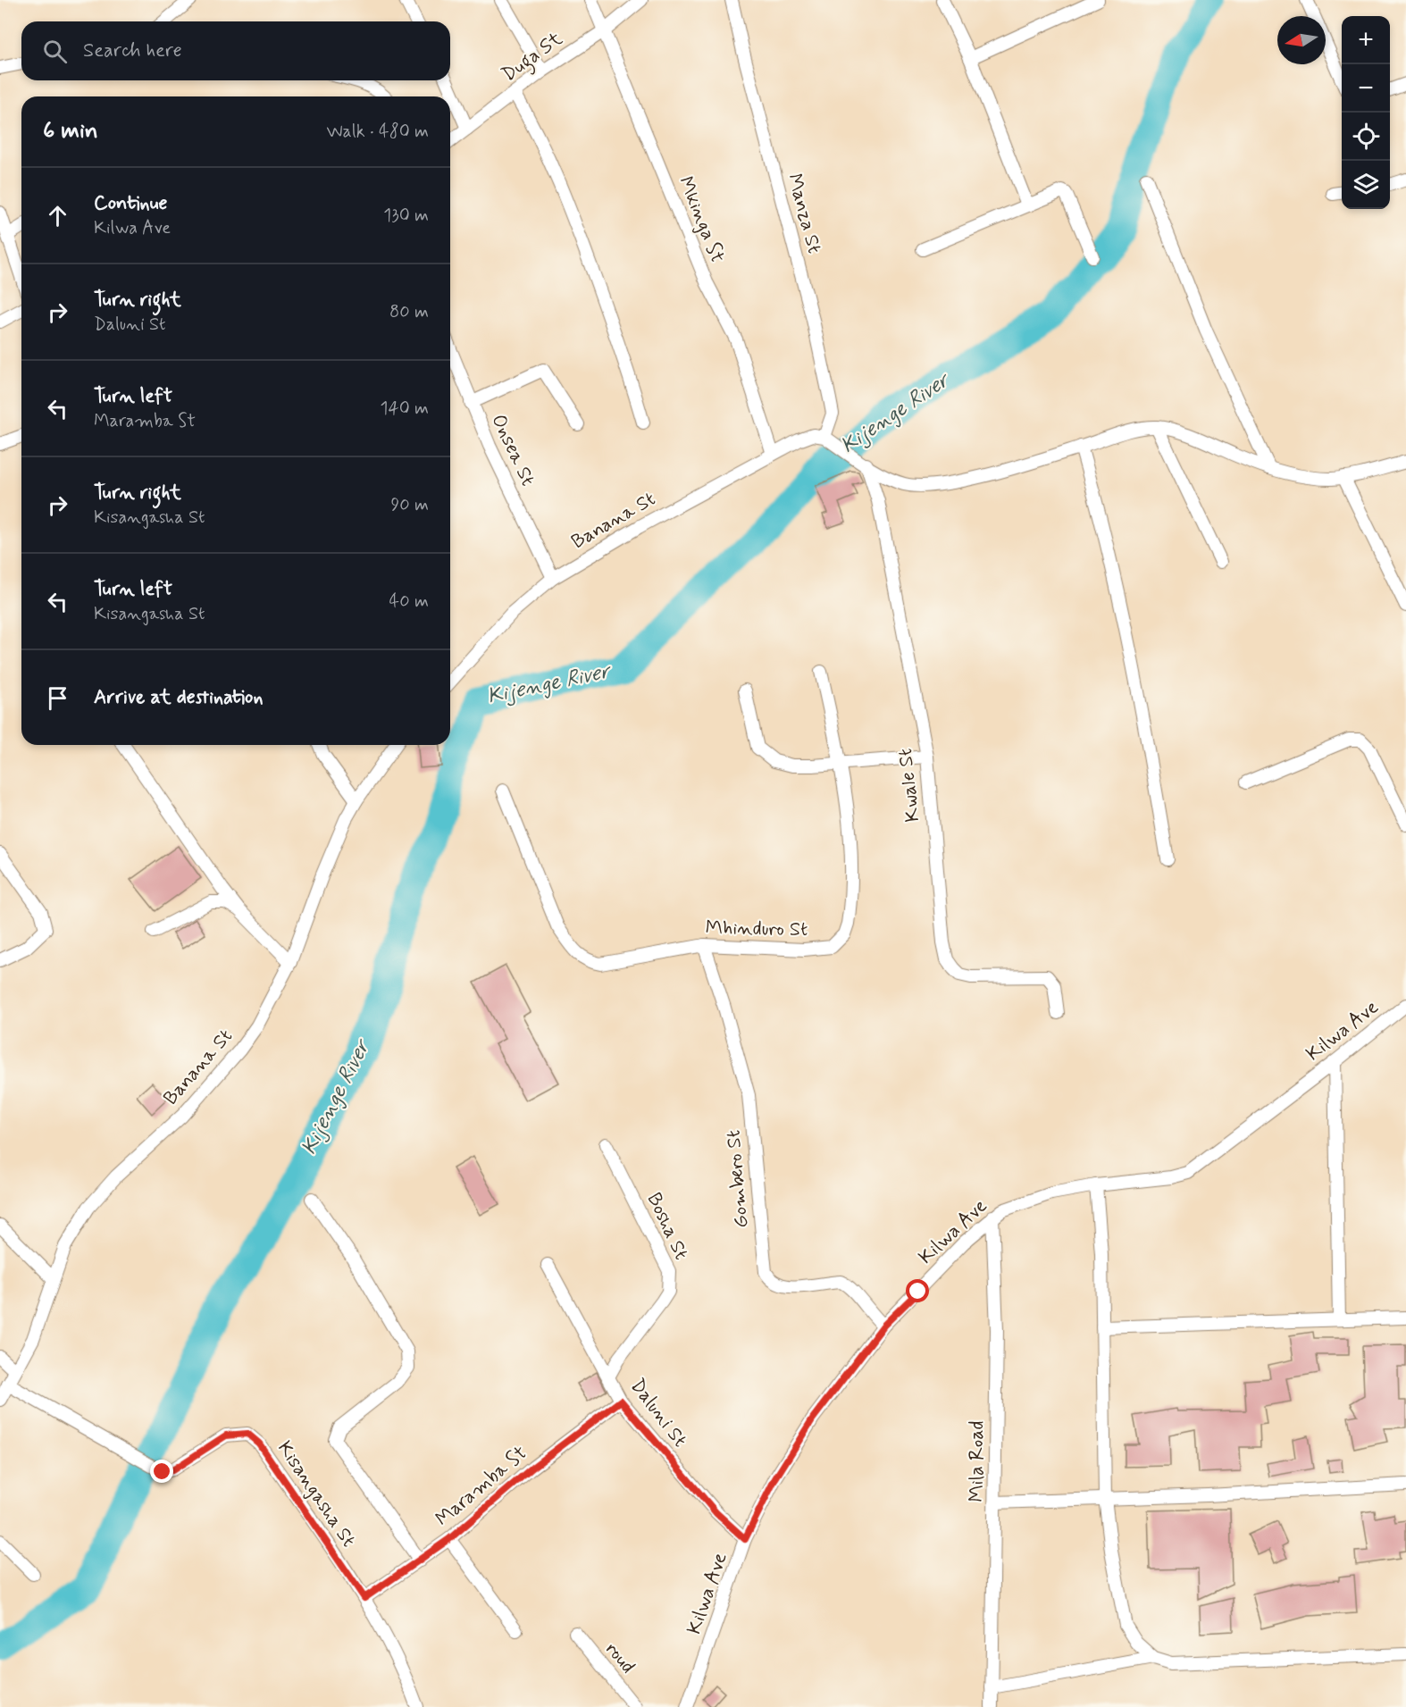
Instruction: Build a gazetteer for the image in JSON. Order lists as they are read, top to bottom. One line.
{"streets":{"street":["Duga St","Manza St","Mkinga St","Onsea St","Banana St","Kwale St","Mhinduro St","Kilwa Ave","Gombero St","Bosha St","Daluni St","Mila Road","Maramba St","Kisangasha St","roud"]},"crossings":[["Duga St","Mkinga St"],["Manza St","Banana St"],["Mkinga St","Banana St"],["Onsea St","Banana St"],["Banana St","Kisangasha St"],["Mhinduro St","Gombero St"],["Kilwa Ave","Gombero St"],["Kilwa Ave","Daluni St"],["Kilwa Ave","Mila Road"],["Bosha St","Daluni St"],["Daluni St","Maramba St"],["Maramba St","Kisangasha St"]],"water":["Kijenge River"],"north":"left","page":{"map_buttons":["+","−"],"search":"Search here","heading":["6 min","Walk · 480 m"],"list":[["Continue","Kilwa Ave","130 m"],["Turn right","Daluni St","80 m"],["Turn left","Maramba St","140 m"],["Turn right","Kisangasha St","90 m"],["Turn left","Kisangasha St","40 m"],"Arrive at destination"]}}
